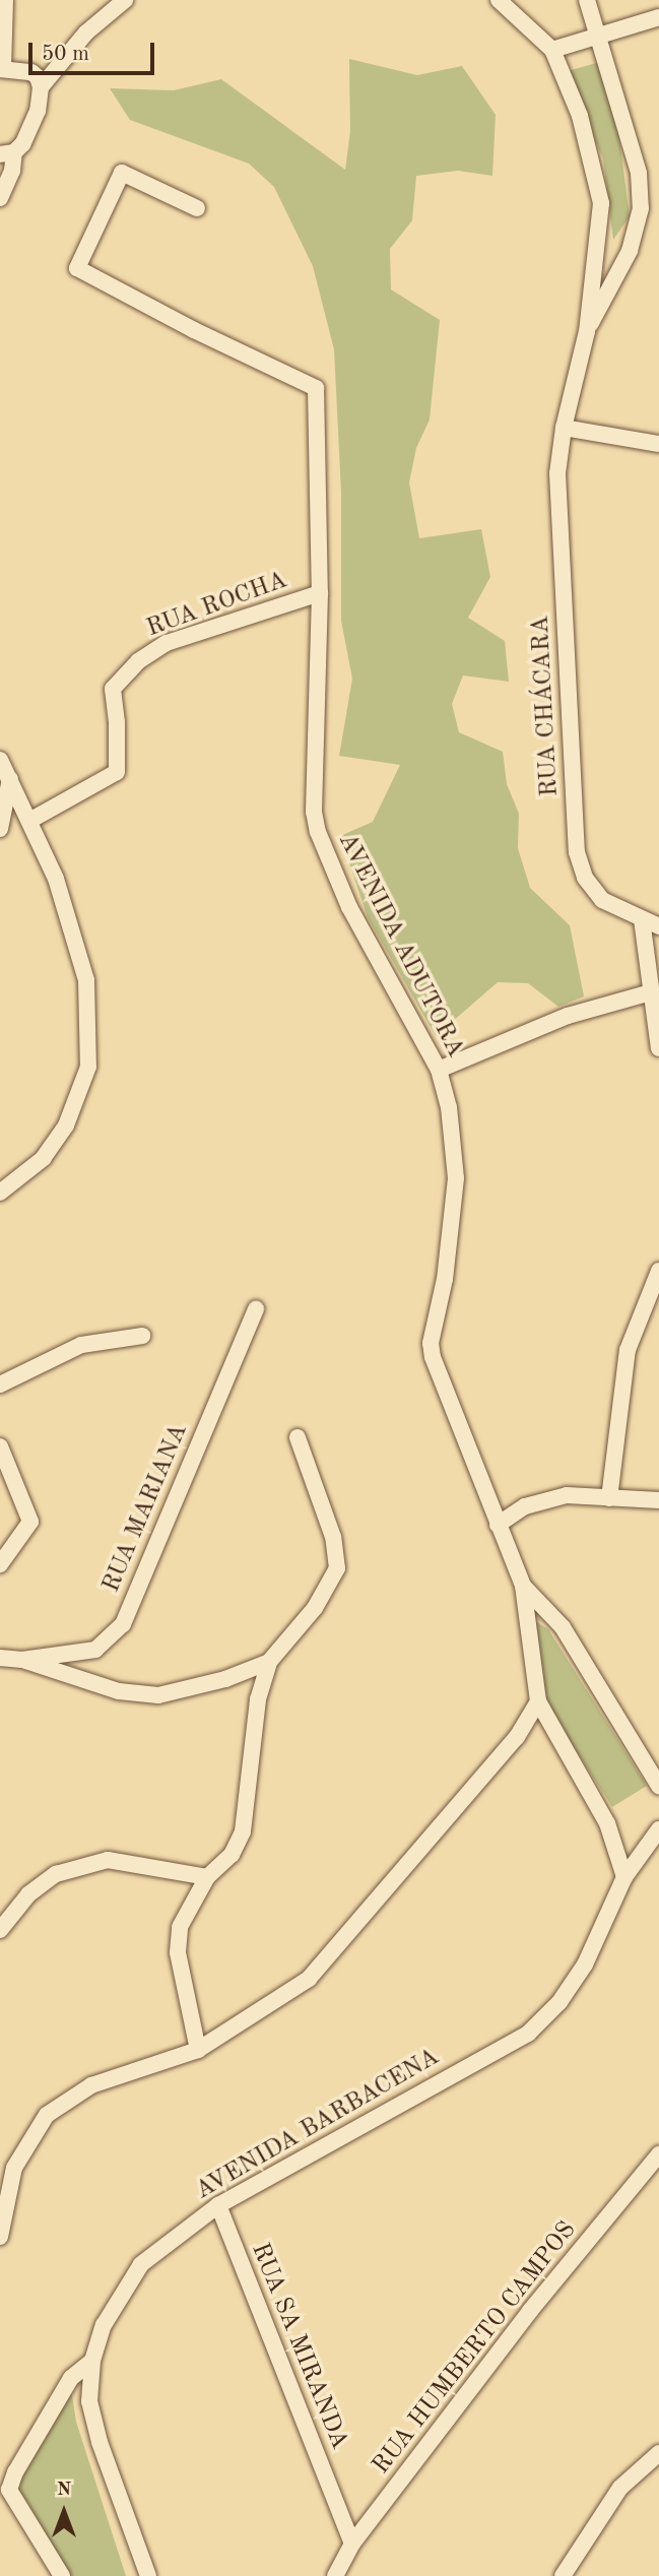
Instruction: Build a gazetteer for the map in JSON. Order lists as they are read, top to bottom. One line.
{"streets":{"street":["RUA ROCHA","RUA CHÁCARA","AVENIDA ADUTORA","RUA MARIANA","AVENIDA BARBACENA","RUA SA MIRANDA","RUA HUMBERTO CAMPOS"]},"crossings":[["RUA ROCHA","AVENIDA ADUTORA"],["AVENIDA BARBACENA","RUA SA MIRANDA"],["RUA SA MIRANDA","RUA HUMBERTO CAMPOS"]],"scale_bar":"50 m","north":"top"}
